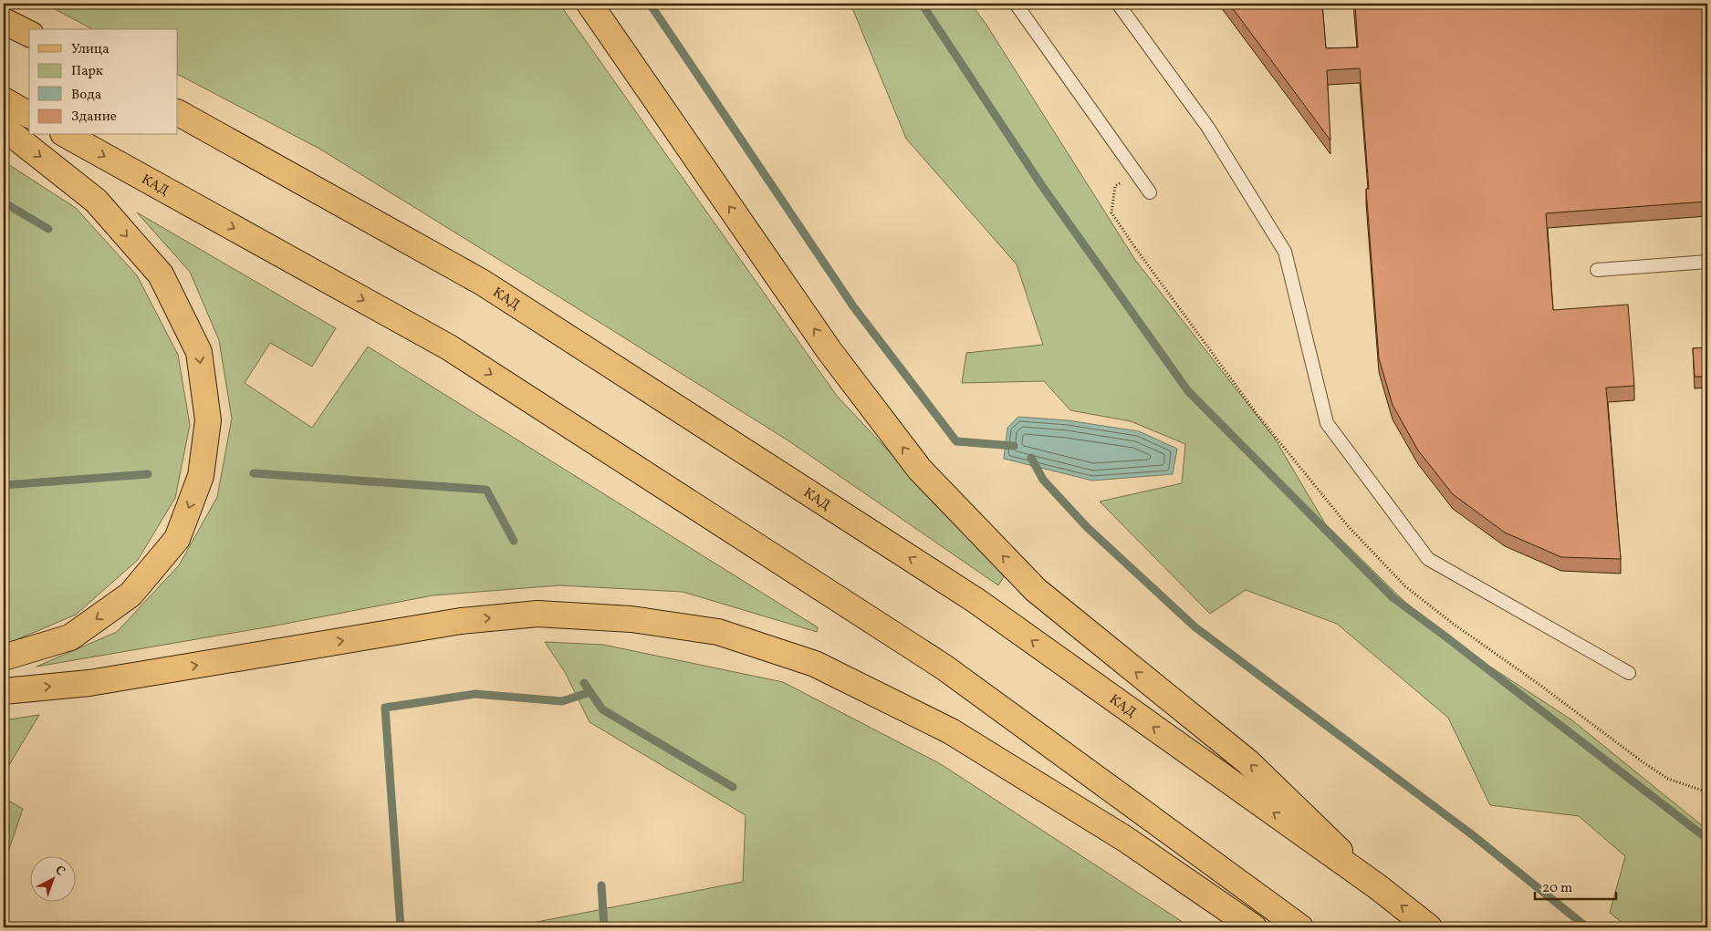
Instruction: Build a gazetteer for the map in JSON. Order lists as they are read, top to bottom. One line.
{"streets":{"main road":["КАД"]},"legend":["Улица","Парк","Вода","Здание"],"scale_bar":"20 m","north":"top right"}
